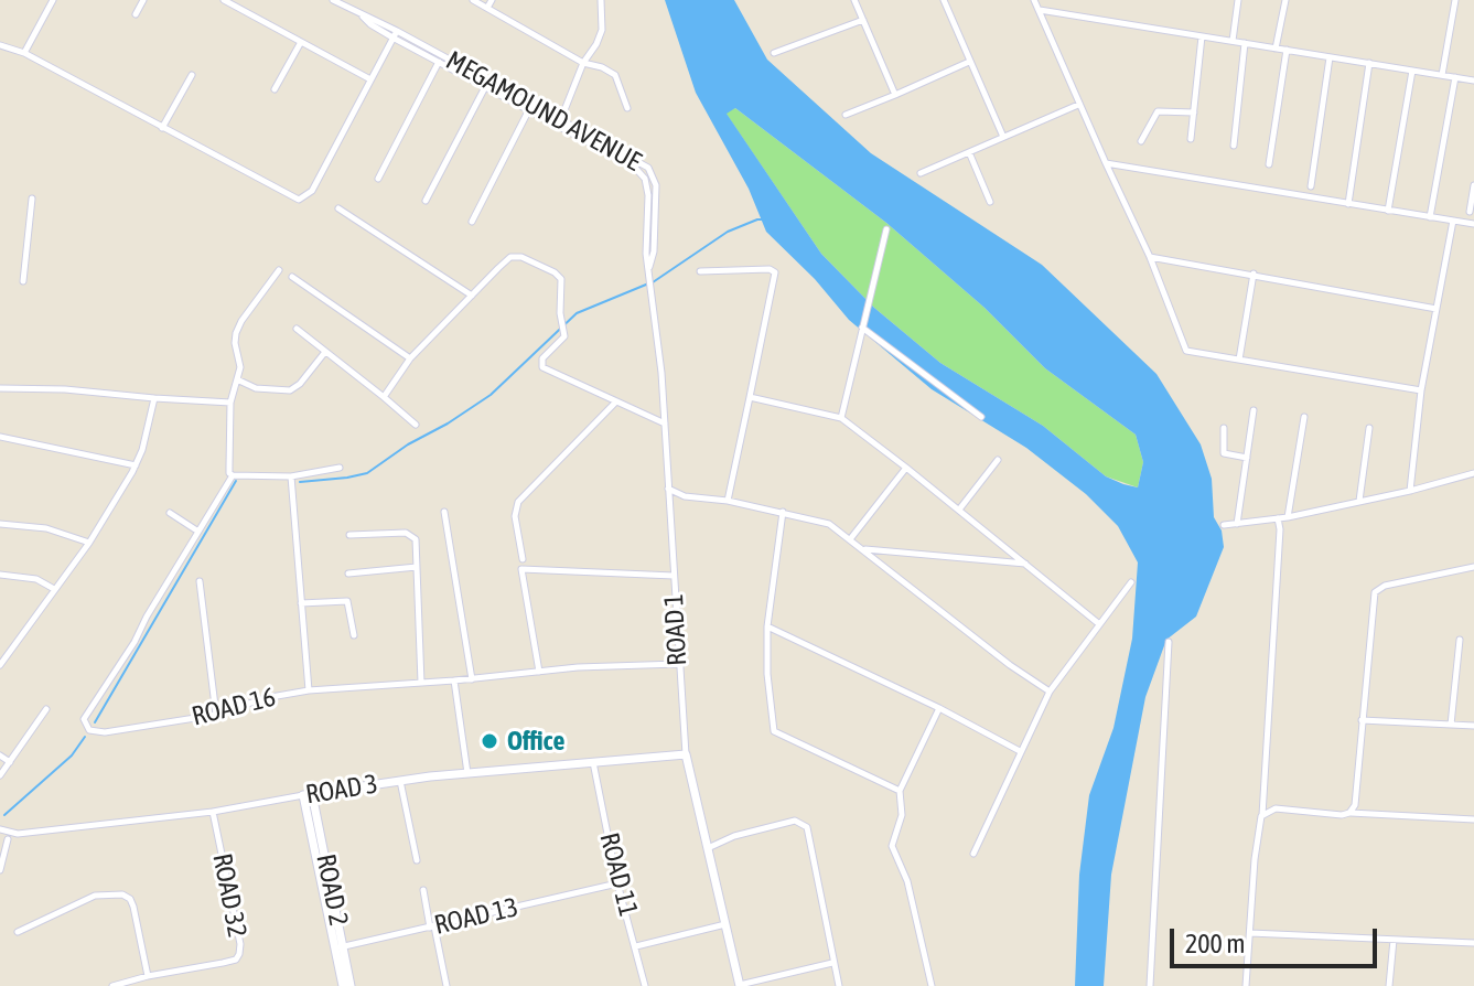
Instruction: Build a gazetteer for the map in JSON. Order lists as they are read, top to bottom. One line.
{"streets":{"street":["MEGAMOUND AVENUE","ROAD 1","ROAD 16","ROAD 3","ROAD 11","ROAD 2","ROAD 32","ROAD 13"]},"crossings":[["MEGAMOUND AVENUE","ROAD 1"],["ROAD 1","ROAD 16"],["ROAD 1","ROAD 3"],["ROAD 3","ROAD 11"],["ROAD 3","ROAD 2"],["ROAD 3","ROAD 32"],["ROAD 11","ROAD 13"],["ROAD 2","ROAD 13"]],"places":["Office"],"scale_bar":"200 m"}
